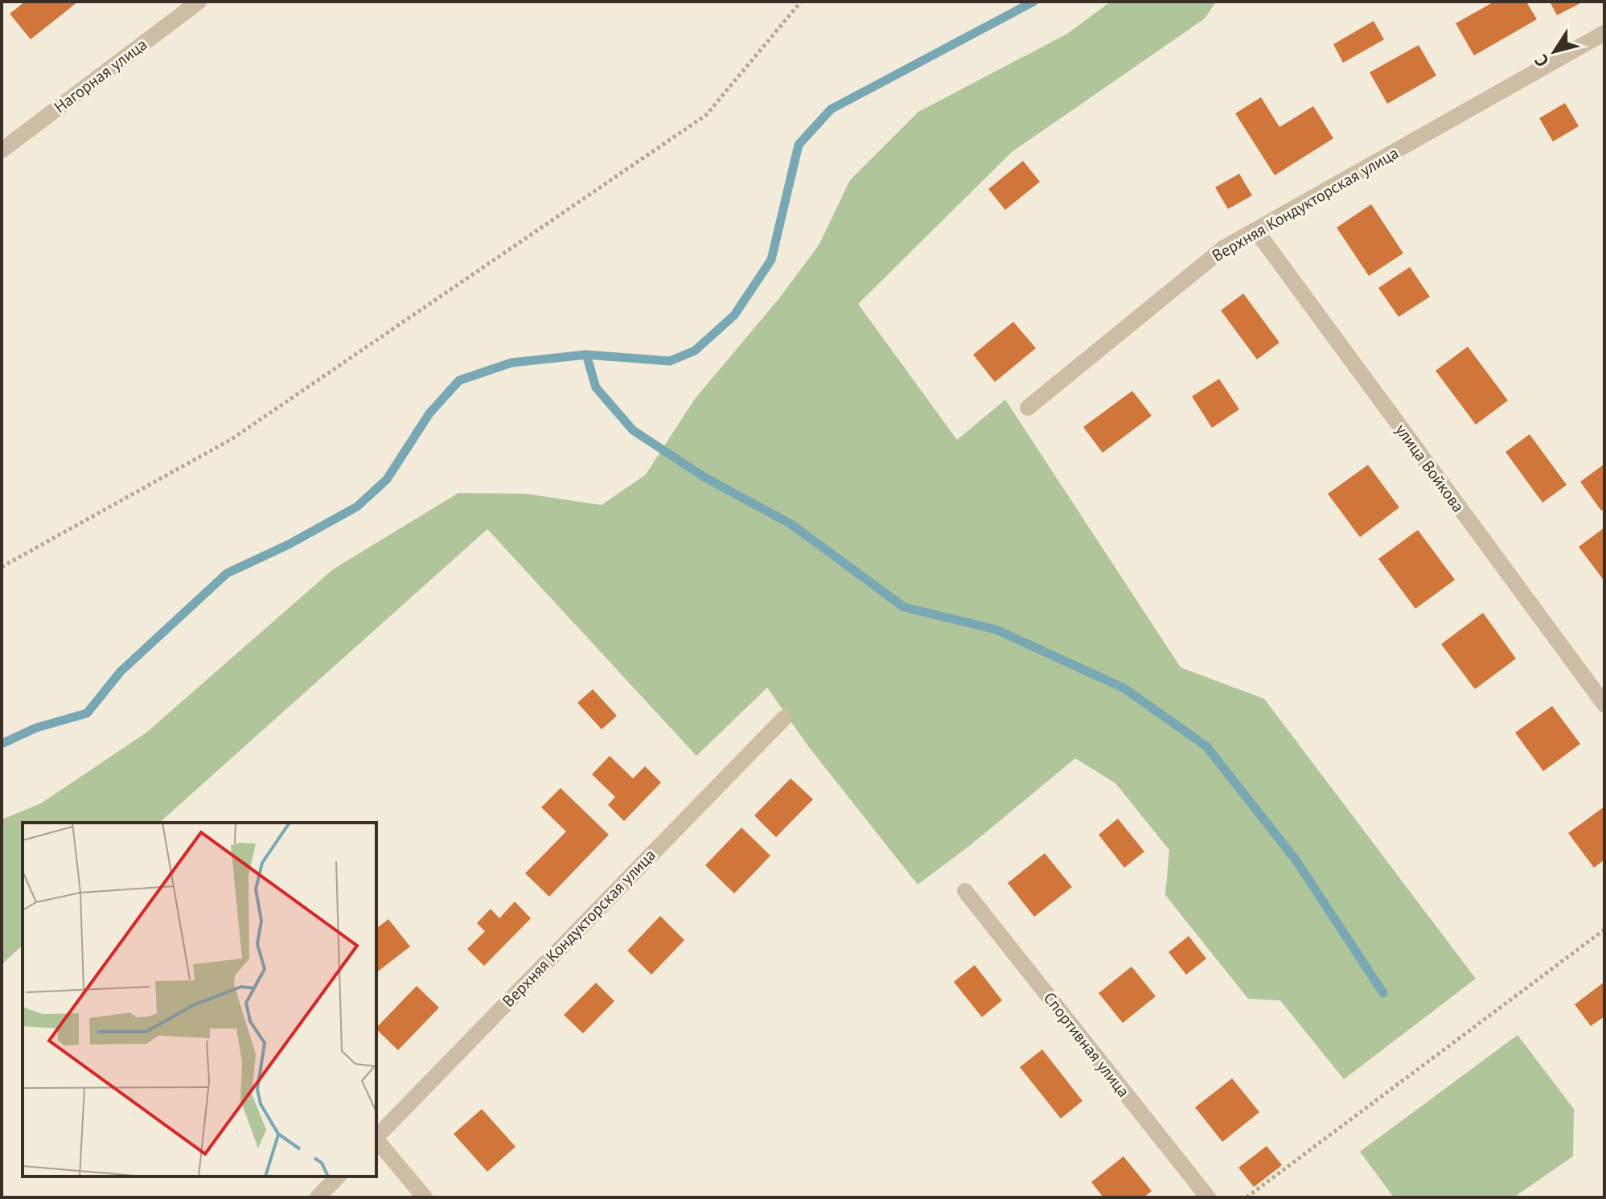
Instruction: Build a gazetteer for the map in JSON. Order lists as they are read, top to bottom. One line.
{"streets":{"street":["Нагорная улица","Верхняя Кондукторская улица","улица Войкова","Спортивная улица"]},"crossings":[["Верхняя Кондукторская улица","улица Войкова"]],"north":"bottom left"}
